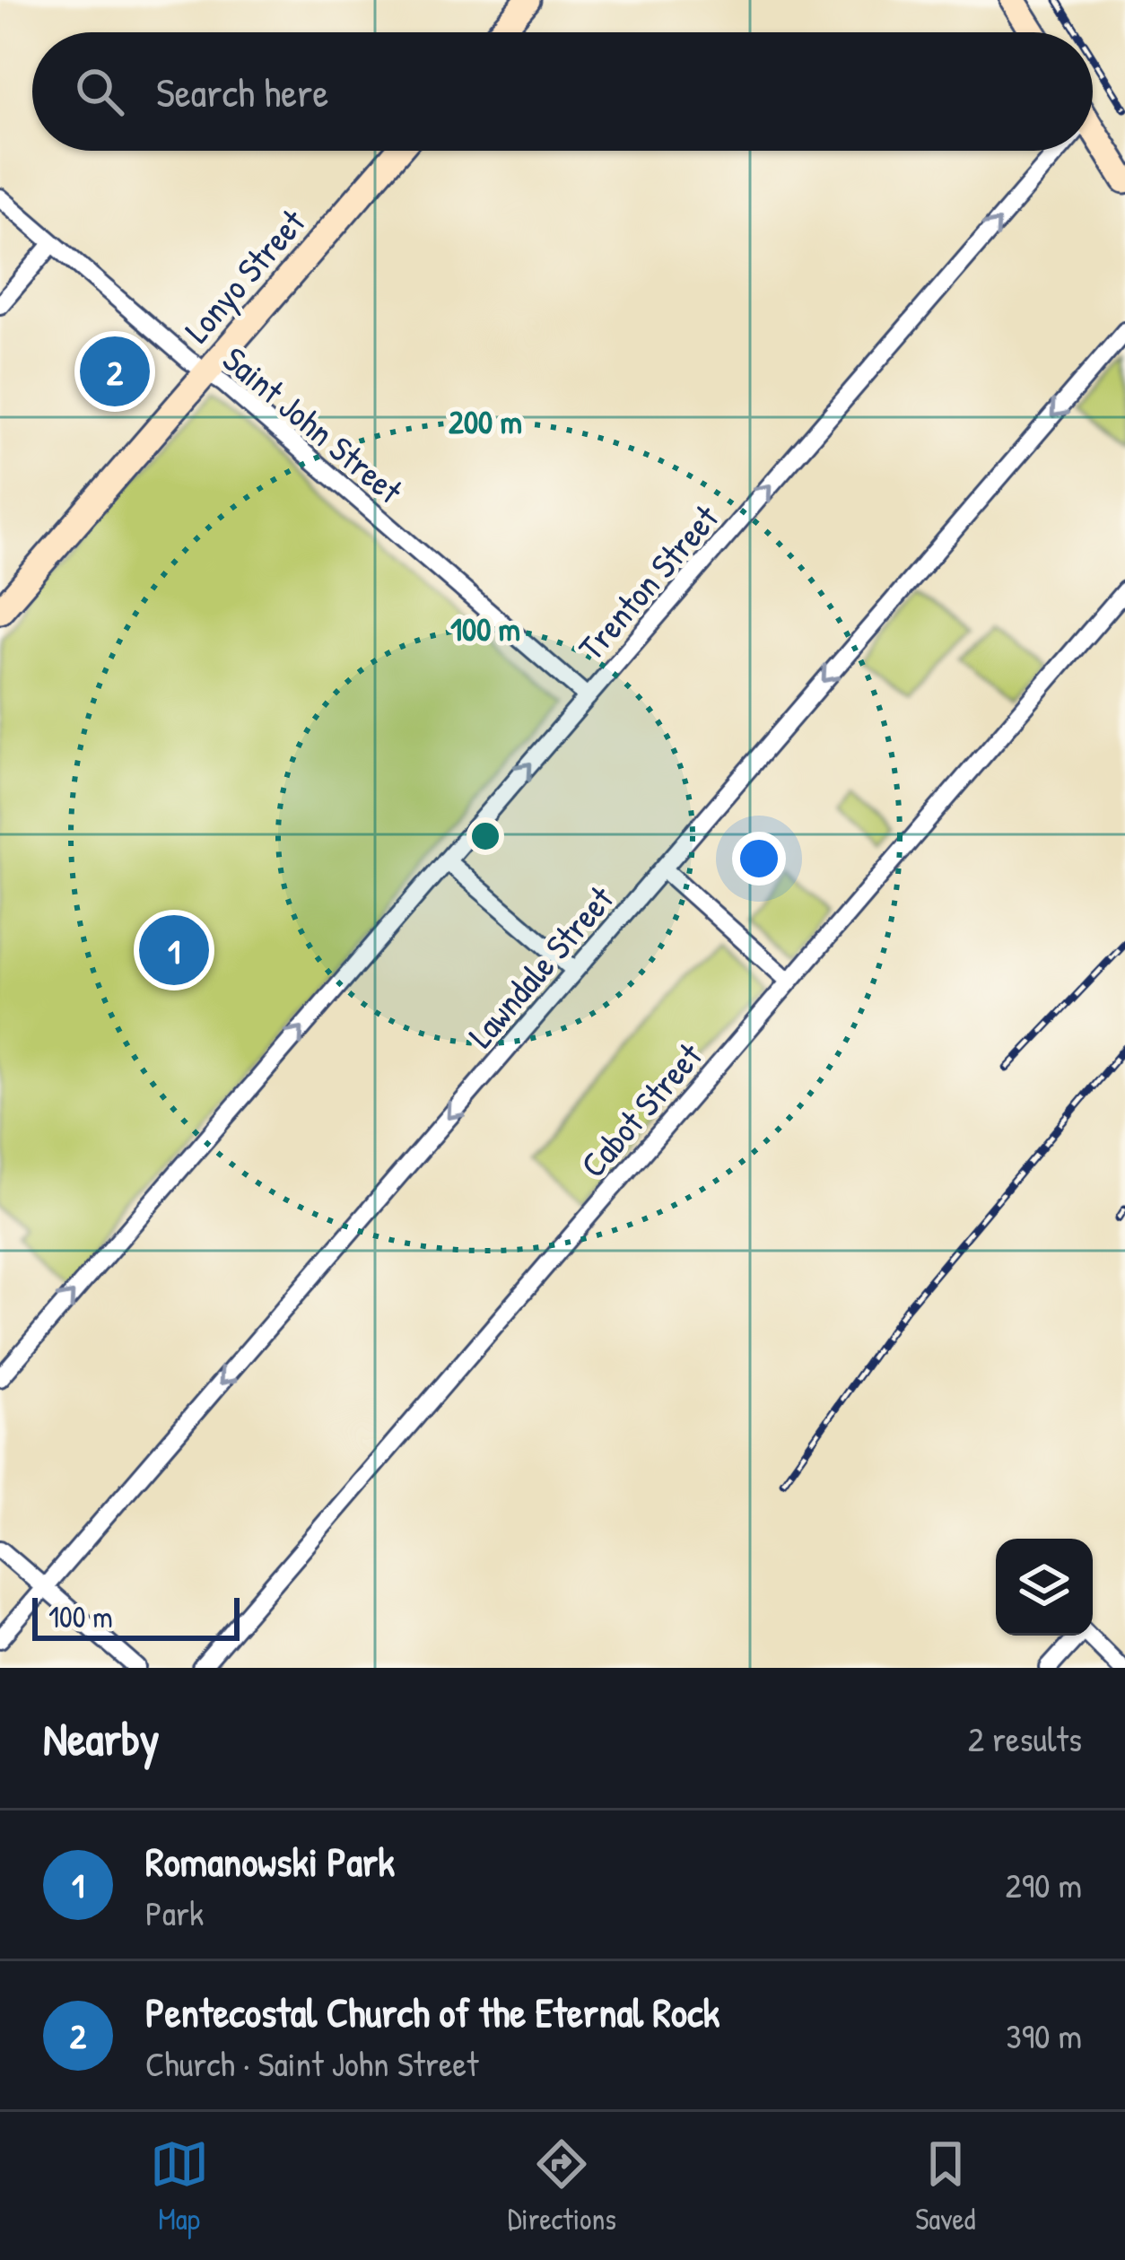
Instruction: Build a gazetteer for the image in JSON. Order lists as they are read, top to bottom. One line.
{"streets":{"street":["Lonyo Street","Saint John Street","Trenton Street","Lawndale Street","Cabot Street"]},"crossings":[["Lonyo Street","Saint John Street"],["Saint John Street","Trenton Street"]],"one_way":["Trenton Street","Lawndale Street"],"scale_bar":"100 m","page":{"search":"Search here","pins":["2","1"],"scale":"100 m","heading":["Nearby","2 results"],"list":[{"mark":"1","name":"Romanowski Park","note":"Park","value":"290 m"},{"mark":"2","name":"Pentecostal Church of the Eternal Rock","note":"Church · Saint John Street","value":"390 m"}],"nav":["Map","Directions","Saved"]},"rings":["200 m","100 m"]}
